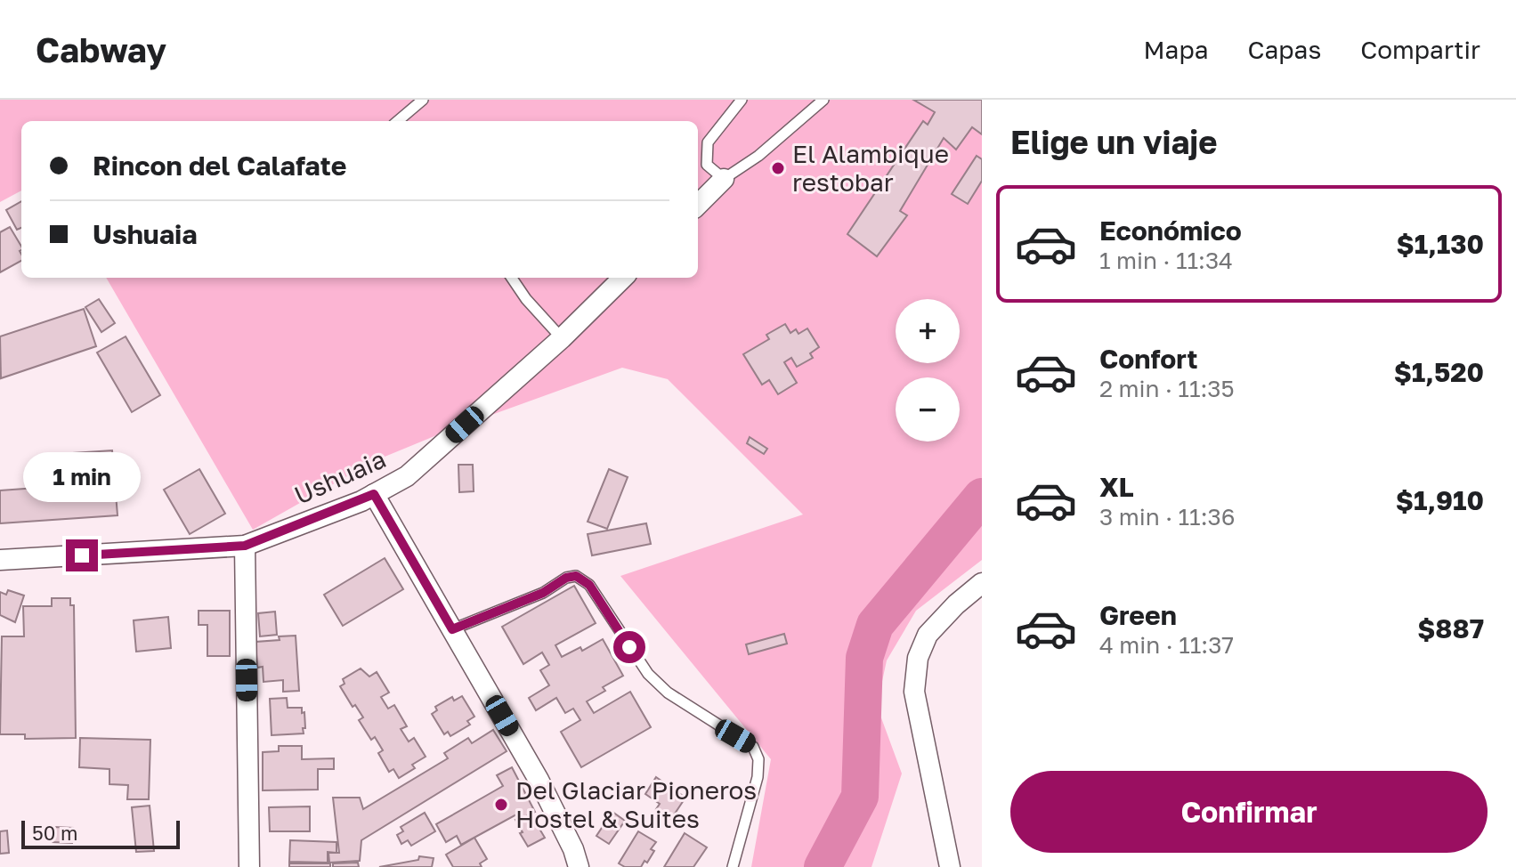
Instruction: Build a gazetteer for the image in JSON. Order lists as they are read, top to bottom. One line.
{"streets":{"street":["Ushuaia"]},"places":["El Alambique restobar","Del Glaciar Pioneros Hostel & Suites"],"scale_bar":"50 m","page":{"header":"Cabway","nav":["Mapa","Capas","Compartir"],"heading":"Elige un viaje","banner":["Rincon del Calafate","Ushuaia"],"list":[{"name":"Económico","note":"1 min · 11:34","value":"$1,130"},{"name":"Confort","note":"2 min · 11:35","value":"$1,520"},{"name":"XL","note":"3 min · 11:36","value":"$1,910"},{"name":"Green","note":"4 min · 11:37","value":"$887"}],"map_buttons":["+","−"],"bubble":"1 min","buttons":"Confirmar","scale":"50 m"}}
